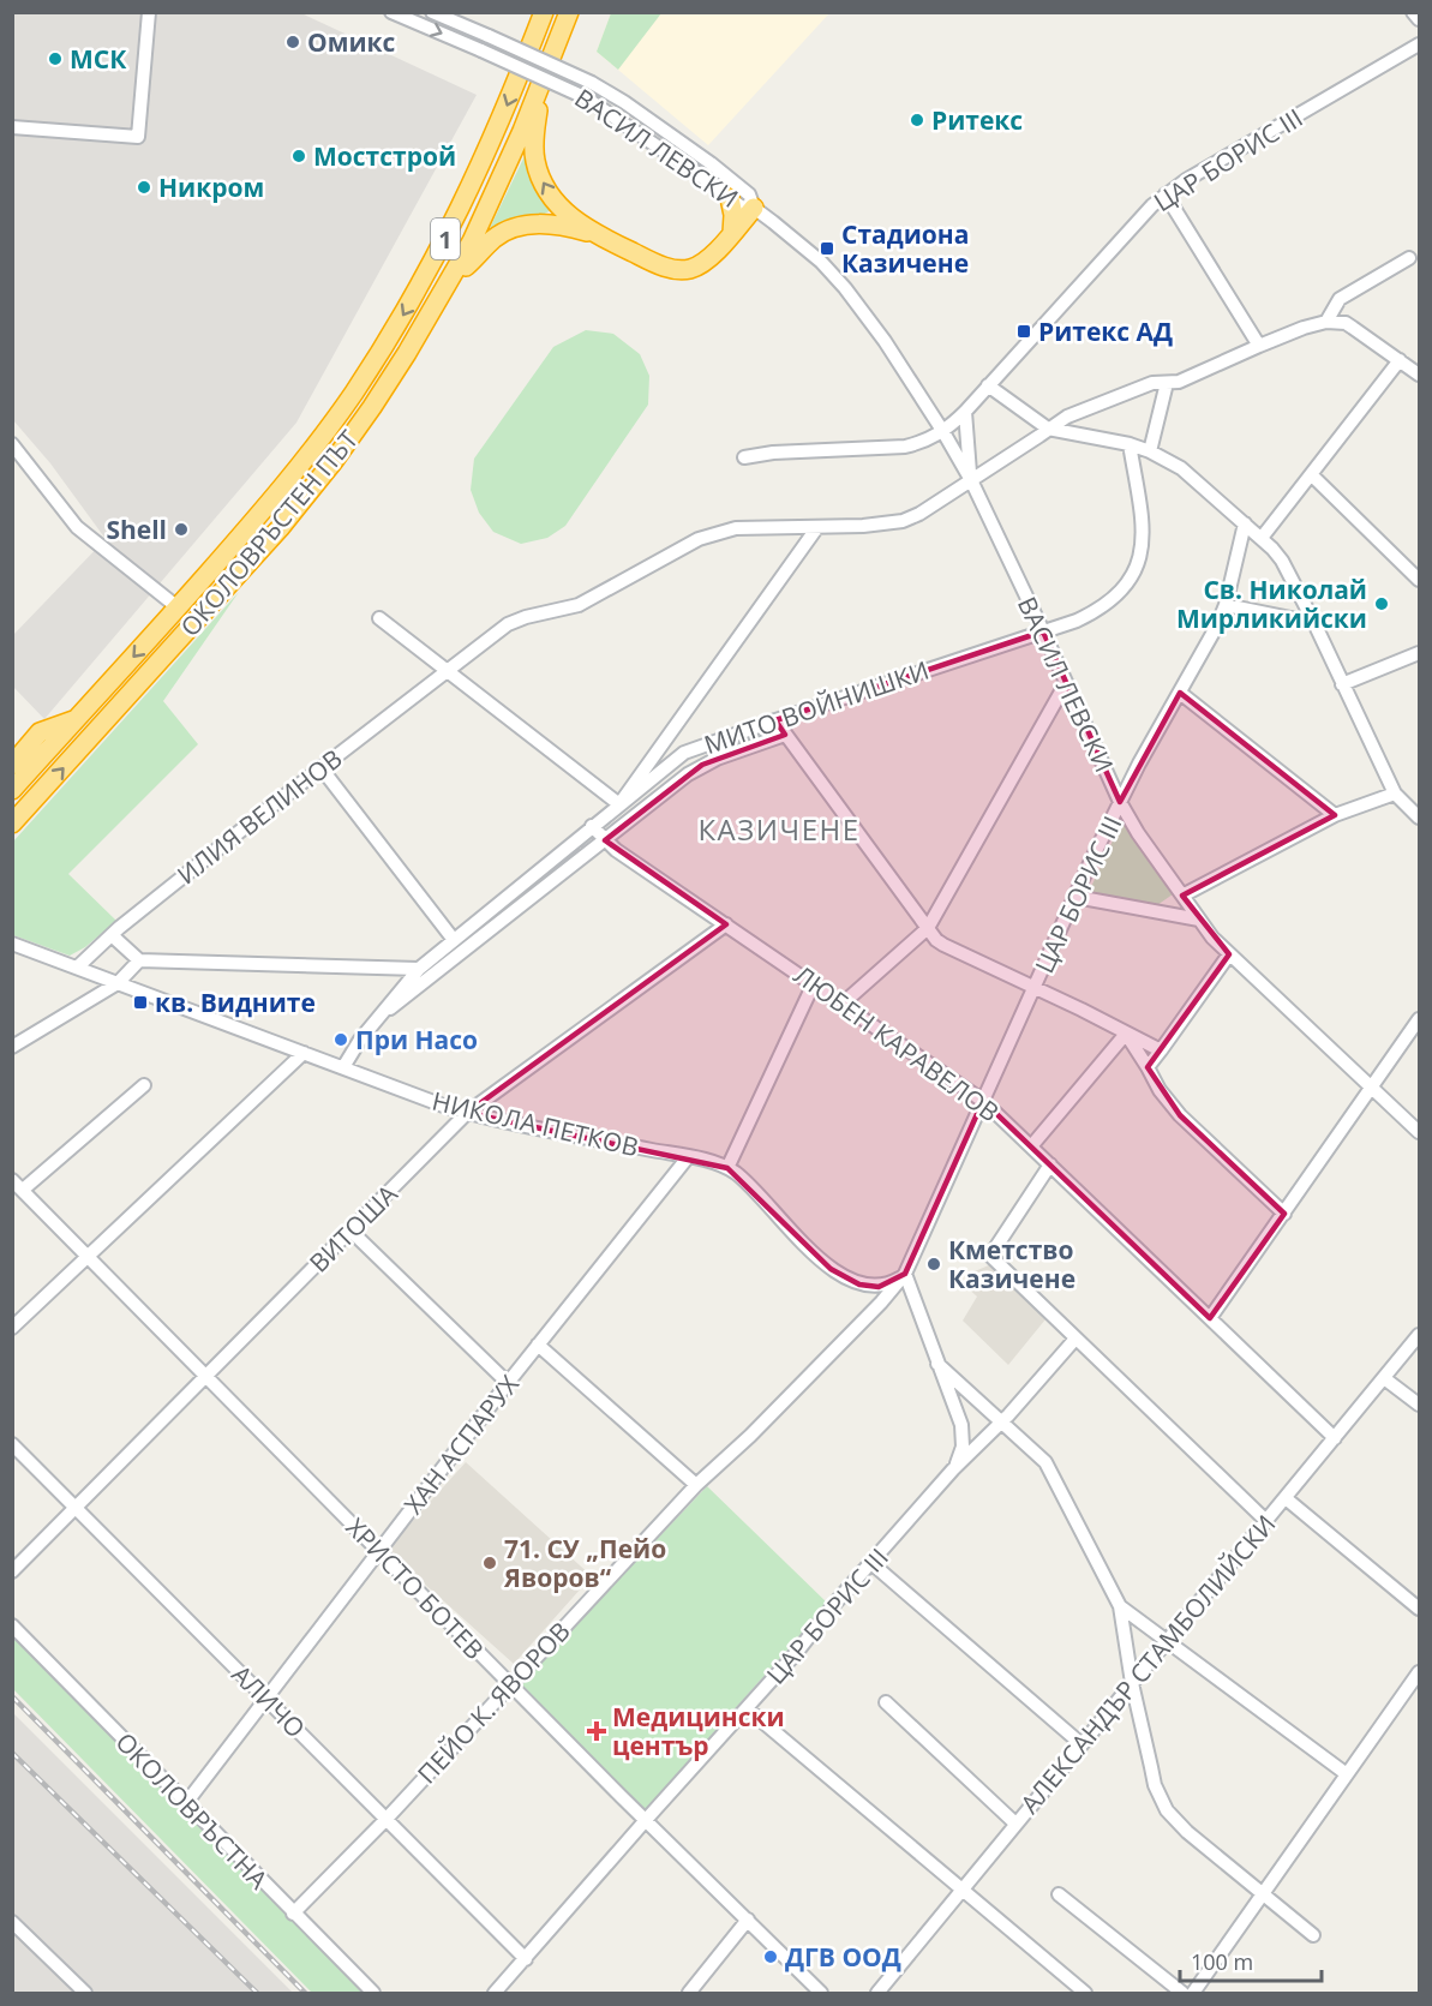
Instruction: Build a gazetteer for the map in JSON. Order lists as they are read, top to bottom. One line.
{"streets":{"highway":["1","ОКОЛОВРЪСТЕН ПЪТ"],"street":["ВАСИЛ ЛЕВСКИ","ЦАР БОРИС III","МИТО ВОЙНИШКИ","ИЛИЯ ВЕЛИНОВ","ЛЮБЕН КАРАВЕЛОВ","НИКОЛА ПЕТКОВ","ВИТОША","ХАН АСПАРУХ","ХРИСТО БОТЕВ","АЛЕКСАНДЪР СТАМБОЛИЙСКИ","АЛИЧО","ПЕЙО К. ЯВОРОВ","ОКОЛОВРЪСТНА"]},"crossings":[["ВАСИЛ ЛЕВСКИ","ЦАР БОРИС III"],["ВАСИЛ ЛЕВСКИ","МИТО ВОЙНИШКИ"],["ВАСИЛ ЛЕВСКИ","ИЛИЯ ВЕЛИНОВ"],["ЦАР БОРИС III","ЛЮБЕН КАРАВЕЛОВ"],["ЦАР БОРИС III","НИКОЛА ПЕТКОВ"],["ЦАР БОРИС III","ХРИСТО БОТЕВ"],["ЦАР БОРИС III","АЛИЧО"],["ЦАР БОРИС III","ПЕЙО К. ЯВОРОВ"],["МИТО ВОЙНИШКИ","ЛЮБЕН КАРАВЕЛОВ"],["МИТО ВОЙНИШКИ","НИКОЛА ПЕТКОВ"],["ИЛИЯ ВЕЛИНОВ","НИКОЛА ПЕТКОВ"],["ЛЮБЕН КАРАВЕЛОВ","ВИТОША"],["ЛЮБЕН КАРАВЕЛОВ","АЛЕКСАНДЪР СТАМБОЛИЙСКИ"],["НИКОЛА ПЕТКОВ","ВИТОША"],["НИКОЛА ПЕТКОВ","ХАН АСПАРУХ"],["НИКОЛА ПЕТКОВ","ПЕЙО К. ЯВОРОВ"],["ВИТОША","ХРИСТО БОТЕВ"],["ВИТОША","АЛИЧО"],["ХАН АСПАРУХ","ХРИСТО БОТЕВ"],["ХАН АСПАРУХ","АЛИЧО"],["ХАН АСПАРУХ","ОКОЛОВРЪСТНА"],["ХРИСТО БОТЕВ","ПЕЙО К. ЯВОРОВ"],["АЛИЧО","ПЕЙО К. ЯВОРОВ"],["ПЕЙО К. ЯВОРОВ","ОКОЛОВРЪСТНА"]],"districts":["КАЗИЧЕНЕ"],"places":{"other":["Омикс","МСК","Ритекс","Мостстрой","Никром","Shell","Св. Николай Мирликийски","При Насо","Кметство Казичене","71. СУ „Пейо Яворов“","ДГВ ООД"],"transit":["Стадиона Казичене","Ритекс АД","кв. Видните"],"health":["Медицински център"]},"scale_bar":"100 m"}
